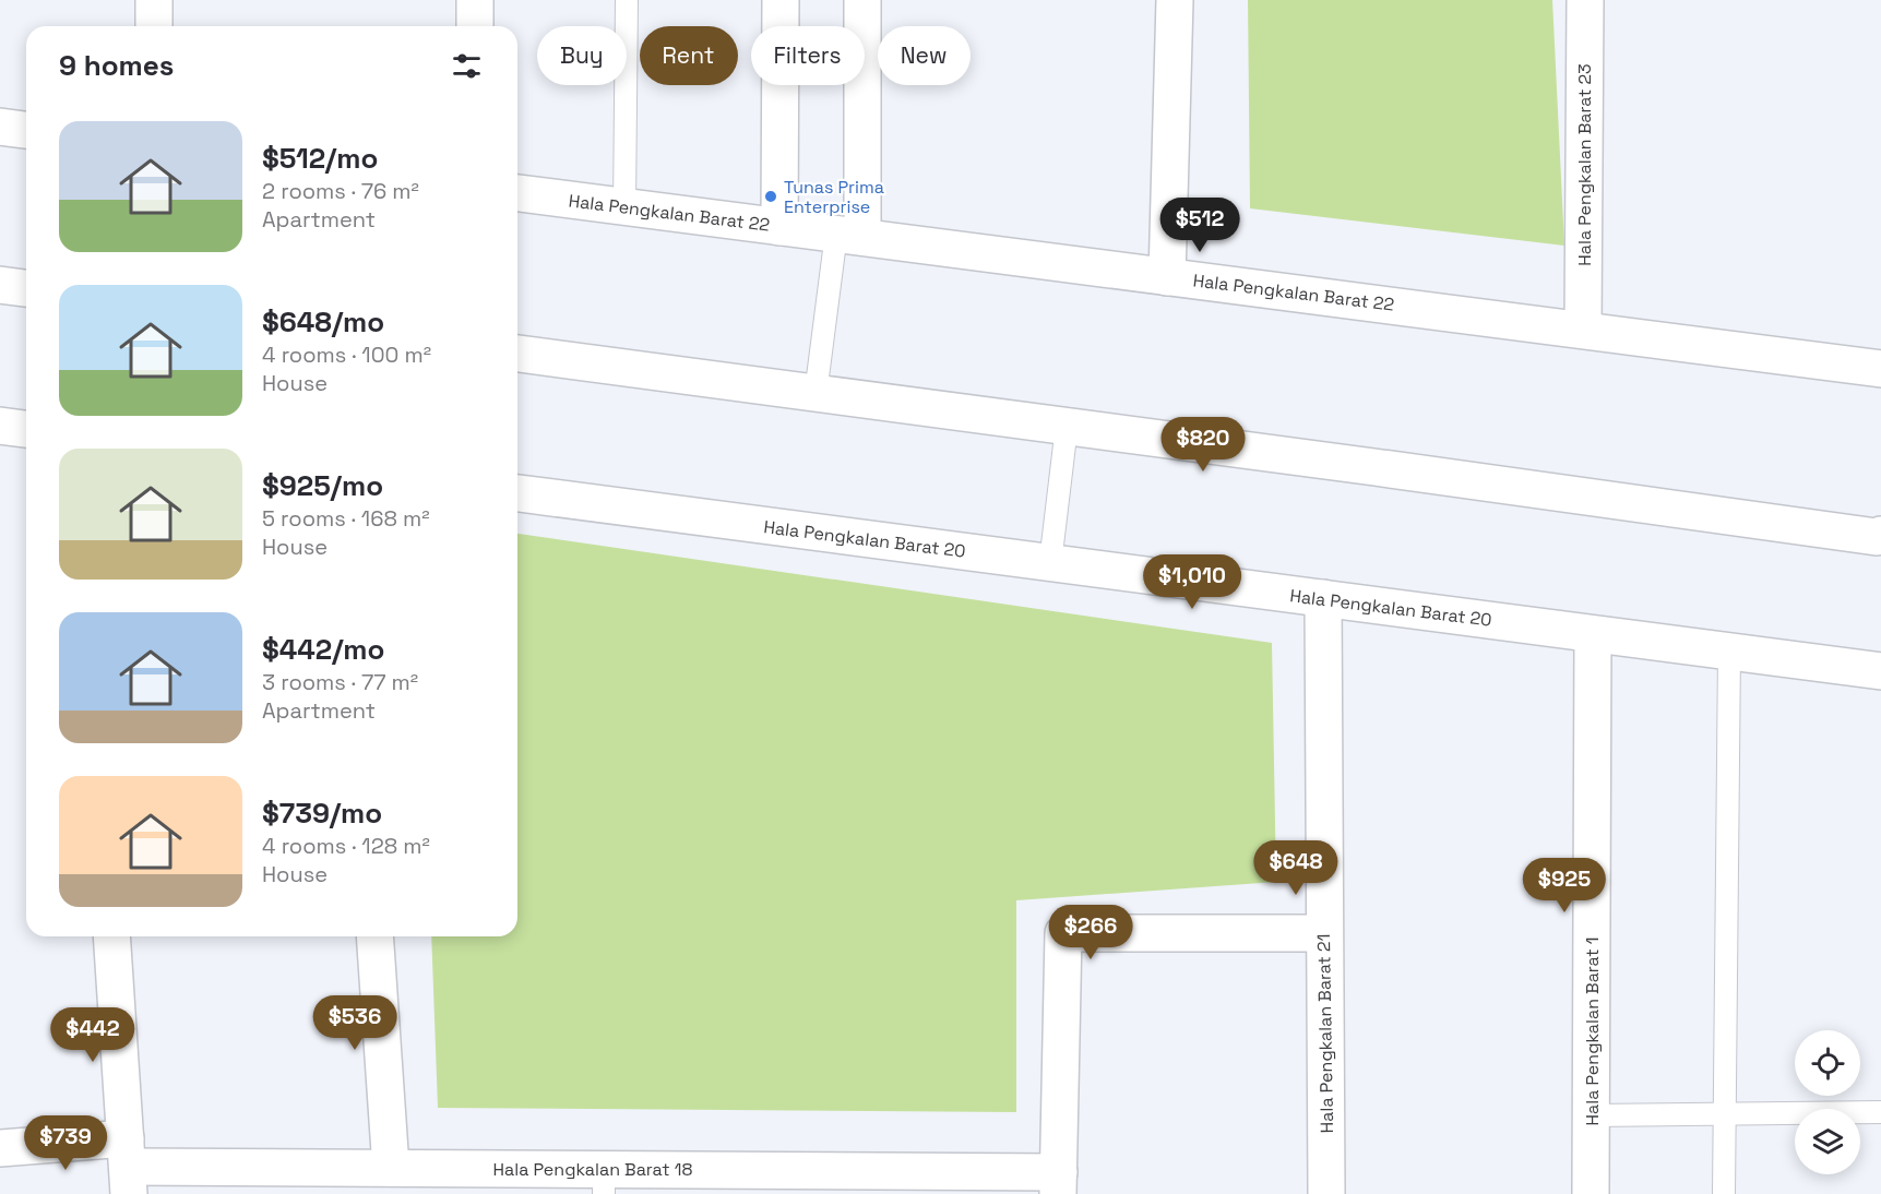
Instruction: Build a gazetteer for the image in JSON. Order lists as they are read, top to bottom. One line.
{"streets":{"street":["Hala Pengkalan Barat 23","Hala Pengkalan Barat 22","Hala Pengkalan Barat 20","Hala Pengkalan Barat 1","Hala Pengkalan Barat 21","Hala Pengkalan Barat 18"]},"crossings":[["Hala Pengkalan Barat 23","Hala Pengkalan Barat 22"],["Hala Pengkalan Barat 20","Hala Pengkalan Barat 1"],["Hala Pengkalan Barat 20","Hala Pengkalan Barat 21"]],"places":["Tunas Prima Enterprise"],"page":{"chip":["Buy","Rent","Filters","New"],"heading":"9 homes","list":[{"name":"$512/mo","note":"2 rooms · 76 m² · Apartment"},{"name":"$648/mo","note":"4 rooms · 100 m² · House"},{"name":"$925/mo","note":"5 rooms · 168 m² · House"},{"name":"$442/mo","note":"3 rooms · 77 m² · Apartment"},{"name":"$739/mo","note":"4 rooms · 128 m² · House"}],"price":["$512","$820","$1,010","$648","$925","$266","$536","$442","$739"]}}
